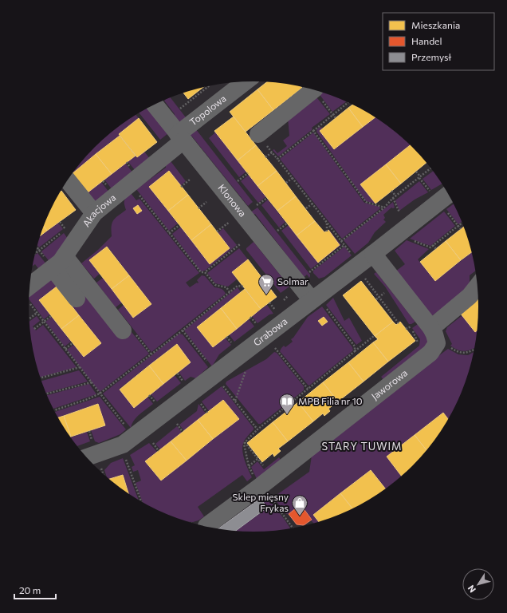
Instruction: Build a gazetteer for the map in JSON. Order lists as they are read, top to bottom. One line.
{"streets":{"street":["Topolowa","Klonowa","Akacjowa","Grabowa","Jaworowa"]},"crossings":[["Topolowa","Klonowa"],["Topolowa","Akacjowa"],["Klonowa","Akacjowa"],["Klonowa","Grabowa"],["Grabowa","Jaworowa"]],"districts":["STARY TUWIM"],"places":{"supermarket":["Solmar"],"library":["MPB Filia nr 10"],"shop":["Sklep mięsny Frykas"]},"legend":["Mieszkania","Handel","Przemysł"],"scale_bar":"20 m","north":"bottom left"}
